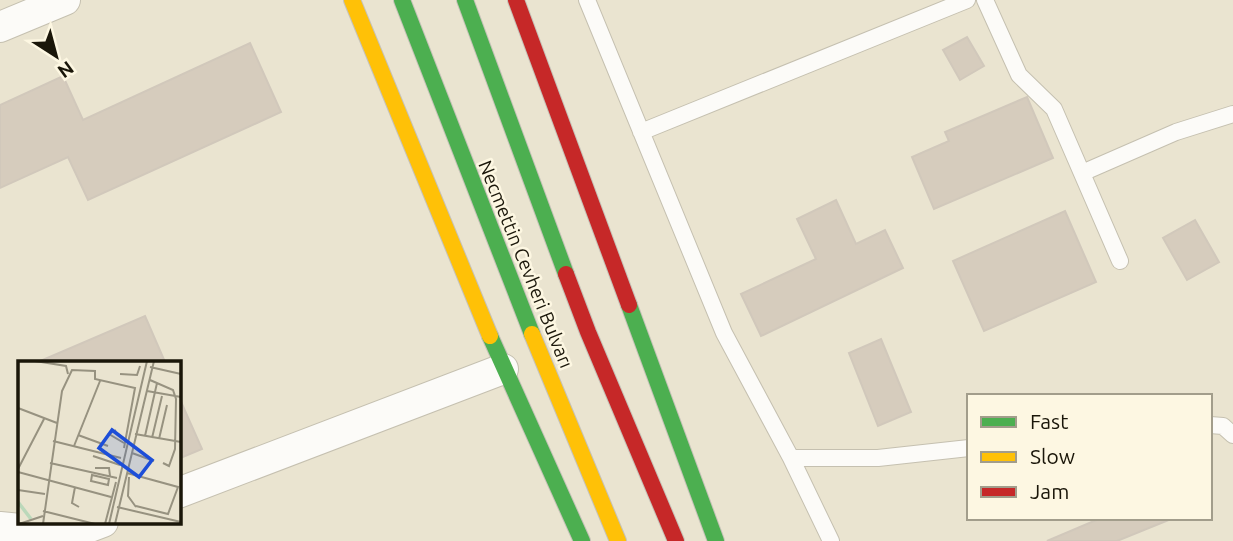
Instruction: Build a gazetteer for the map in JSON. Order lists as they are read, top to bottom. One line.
{"streets":{"main road":["Necmettin Cevheri Bulvarı"]},"legend":["Fast","Slow","Jam"],"north":"bottom right"}
